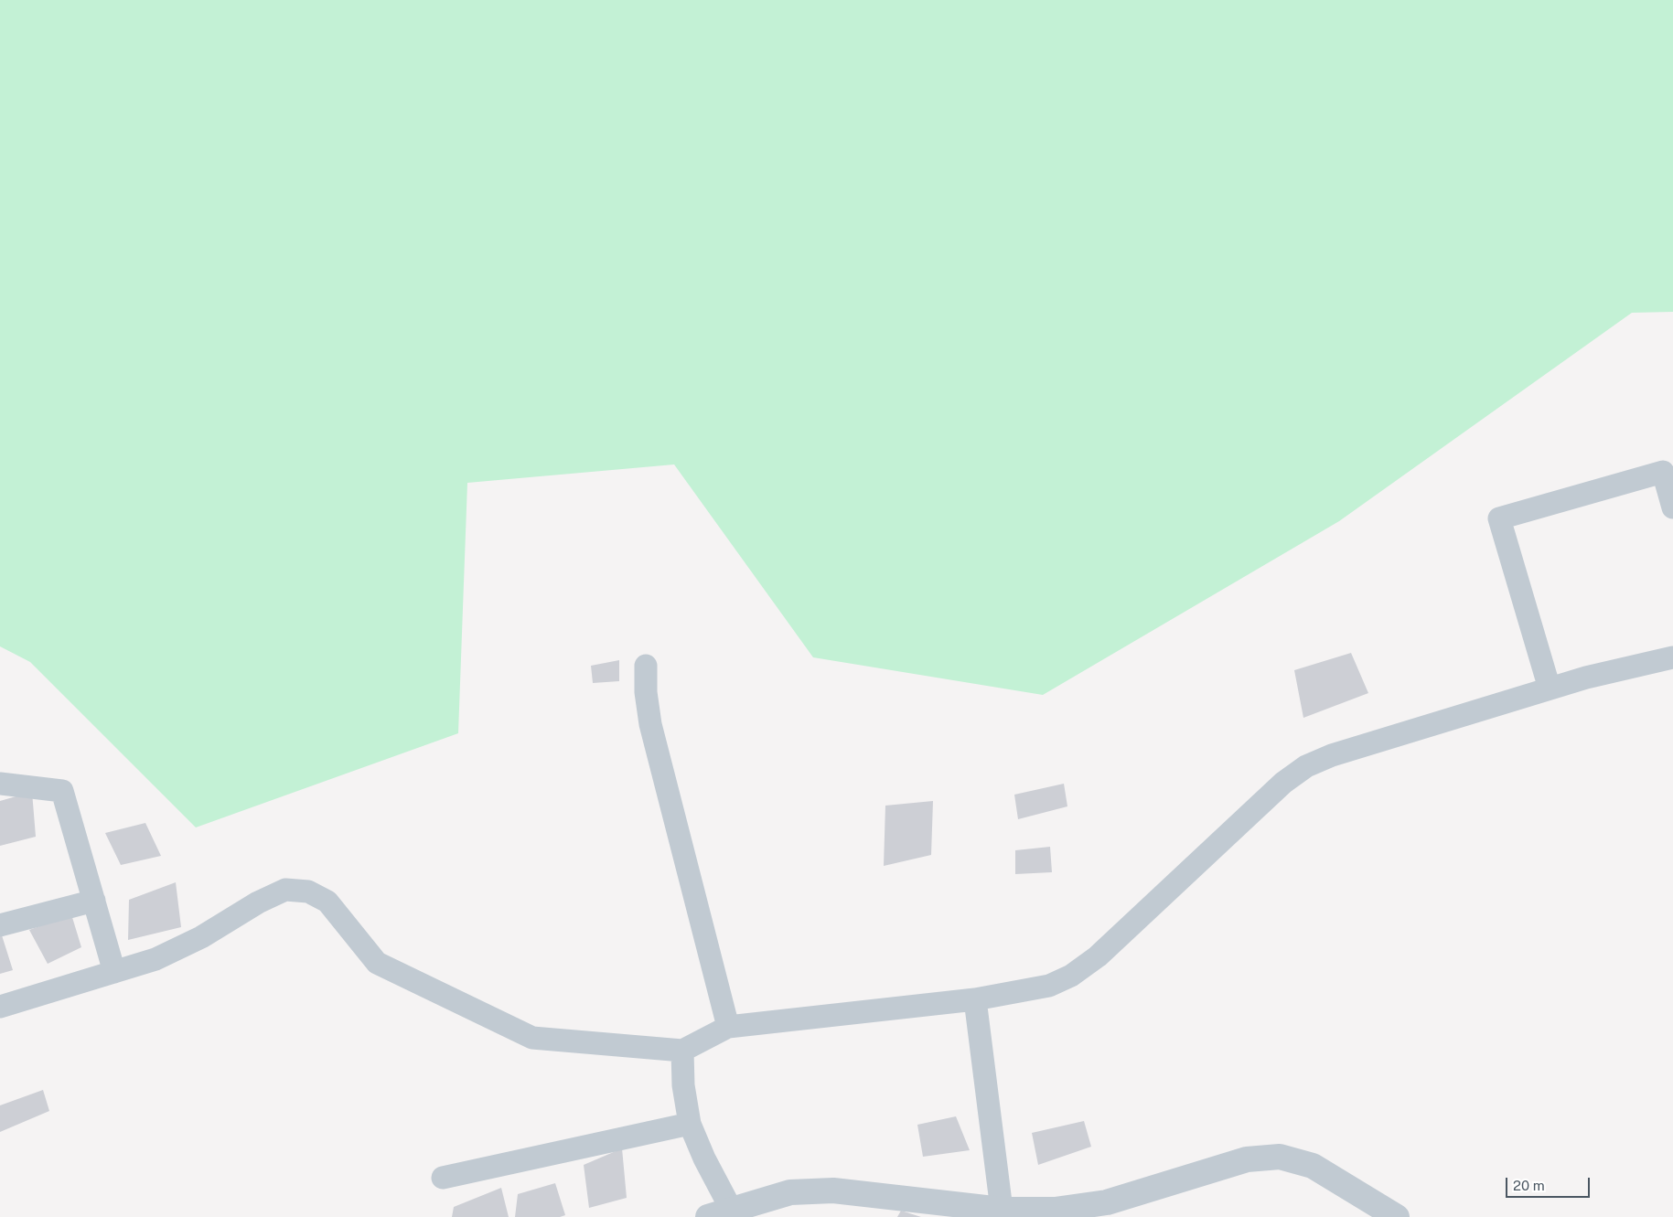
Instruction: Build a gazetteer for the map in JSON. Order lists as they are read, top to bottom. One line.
{"scale_bar":"20 m"}
